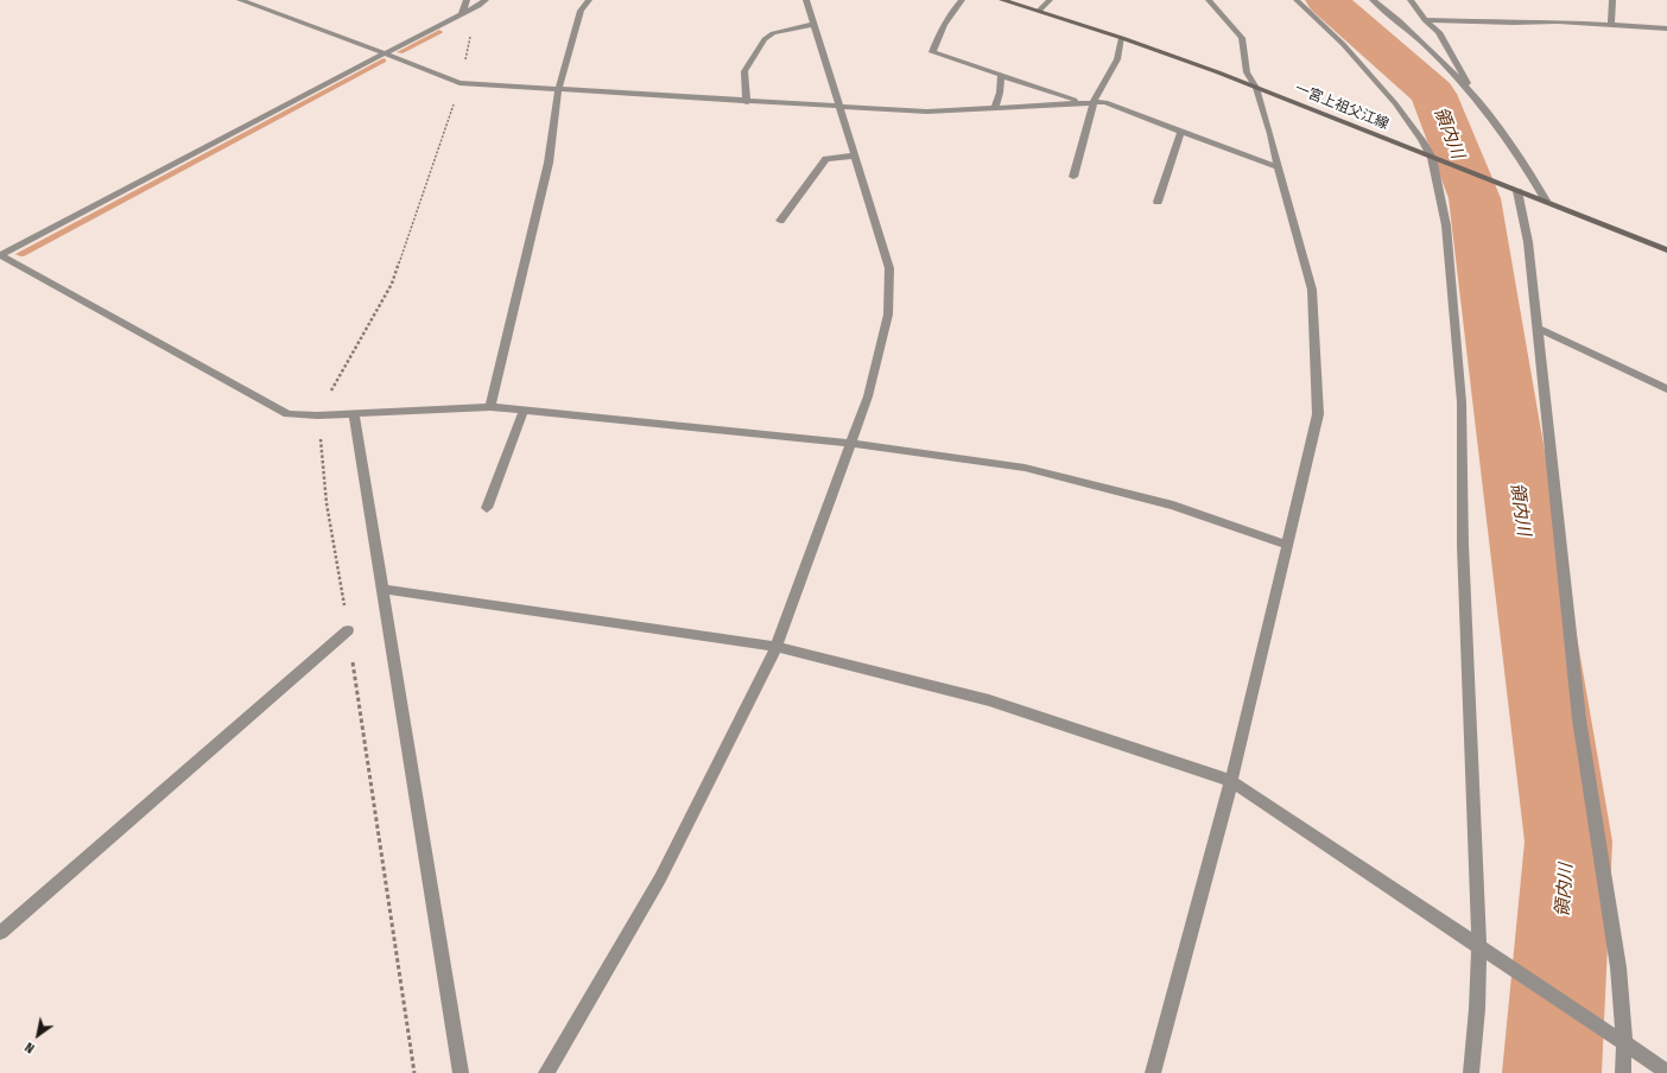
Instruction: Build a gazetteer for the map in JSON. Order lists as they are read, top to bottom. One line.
{"streets":{"main road":["一宮上祖父江線"]},"water":["領内川"],"north":"bottom left"}
